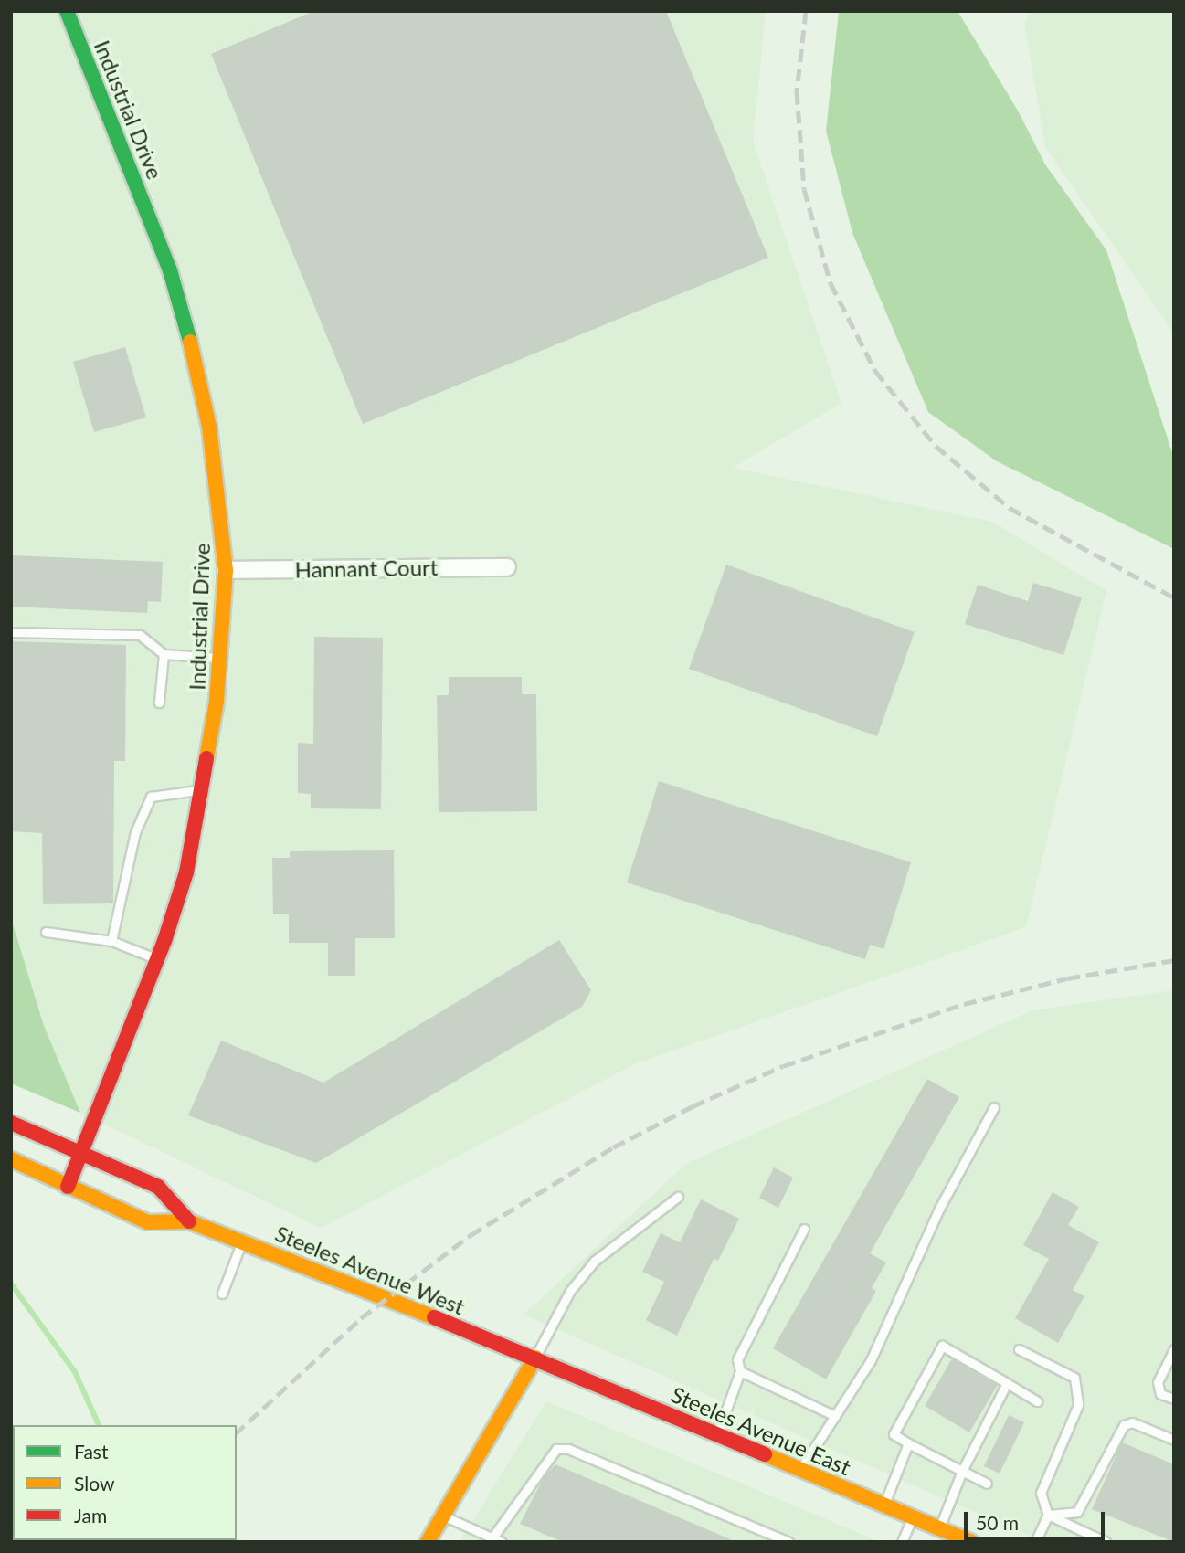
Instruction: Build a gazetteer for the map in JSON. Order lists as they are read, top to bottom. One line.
{"streets":{"street":["Industrial Drive","Hannant Court","Steeles Avenue West","Steeles Avenue East"]},"crossings":[["Industrial Drive","Hannant Court"],["Industrial Drive","Steeles Avenue West"],["Steeles Avenue West","Steeles Avenue East"]],"legend":["Fast","Slow","Jam"],"scale_bar":"50 m"}
